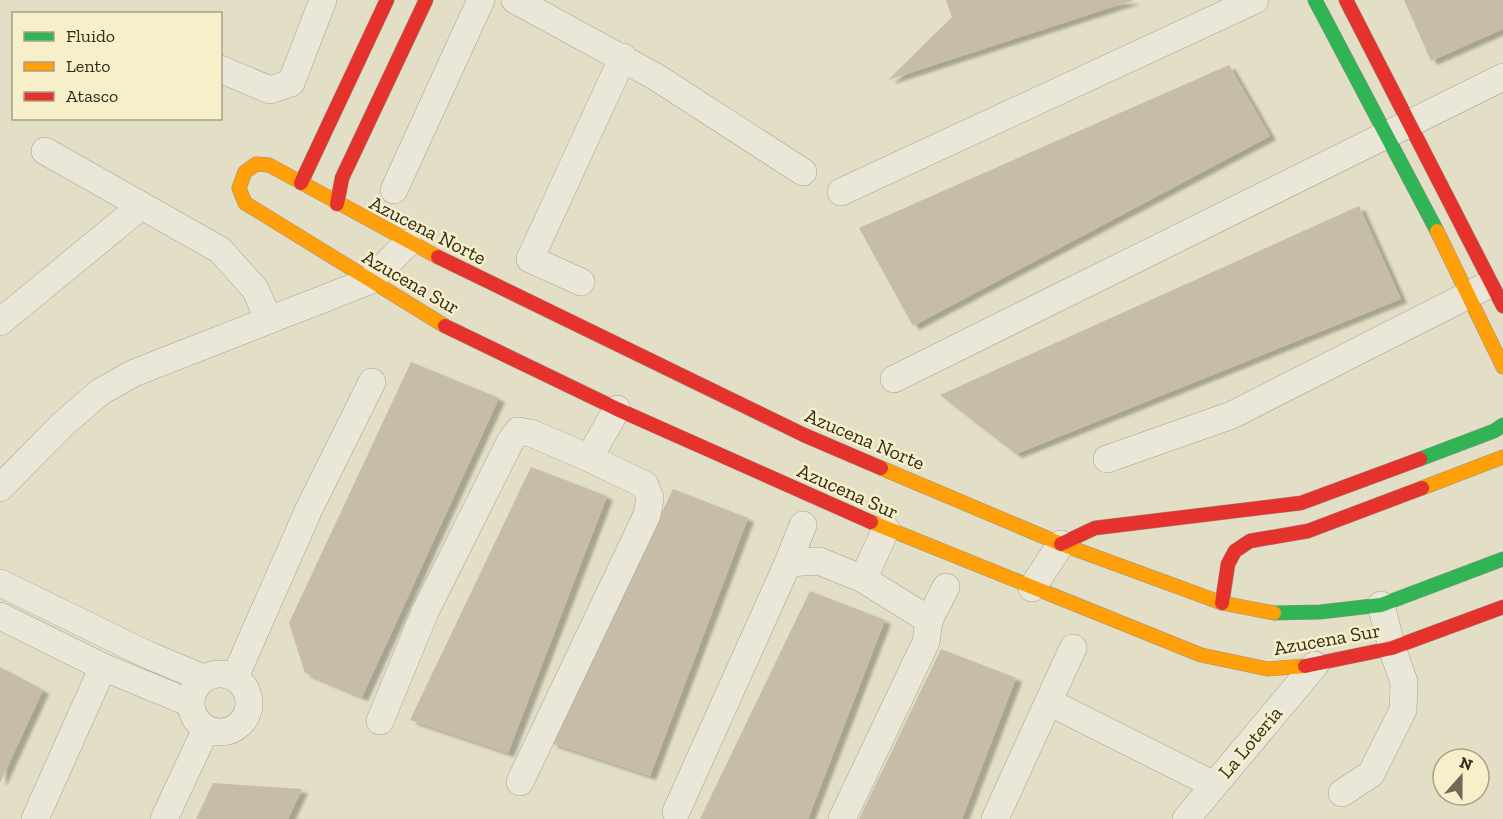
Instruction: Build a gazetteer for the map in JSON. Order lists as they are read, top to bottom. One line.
{"streets":{"street":["Azucena Norte","Azucena Sur","La Lotería"]},"crossings":[["Azucena Norte","Azucena Sur"],["Azucena Sur","La Lotería"]],"legend":["Fluido","Lento","Atasco"],"north":"top"}
